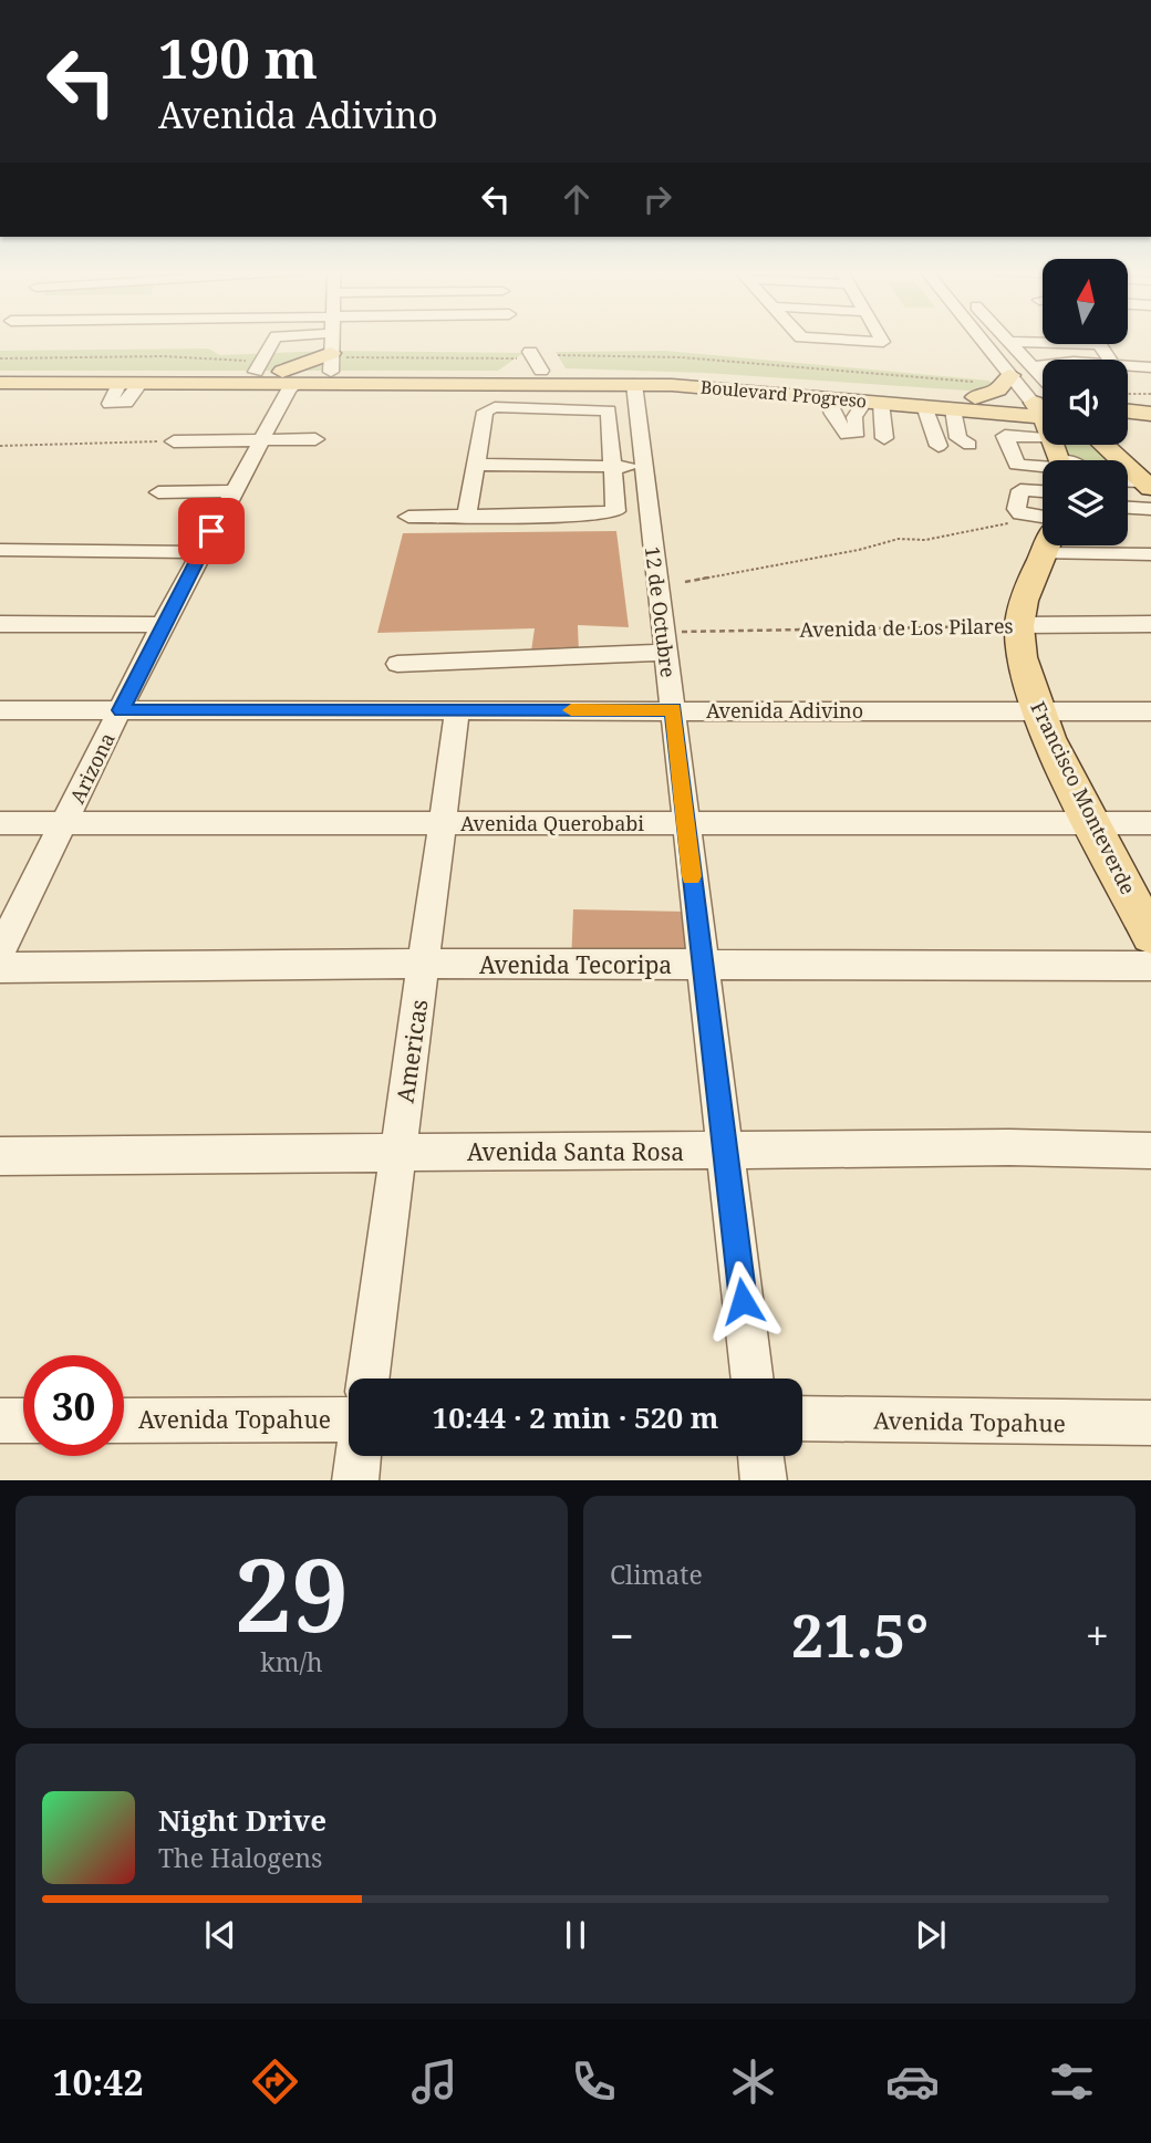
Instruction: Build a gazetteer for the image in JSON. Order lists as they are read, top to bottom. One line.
{"streets":{"main road":["Boulevard Progreso","Francisco Monteverde"],"street":["12 de Octubre","Avenida de Los Pilares","Avenida Adivino","Arizona","Avenida Querobabi","Avenida Tecoripa","Americas","Avenida Santa Rosa","Avenida Topahue"]},"crossings":[["Boulevard Progreso","12 de Octubre"],["Boulevard Progreso","Arizona"],["12 de Octubre","Avenida de Los Pilares"],["12 de Octubre","Avenida Adivino"],["12 de Octubre","Avenida Querobabi"],["12 de Octubre","Avenida Tecoripa"],["12 de Octubre","Avenida Santa Rosa"],["Avenida de Los Pilares","Francisco Monteverde"],["Avenida Adivino","Arizona"],["Avenida Adivino","Francisco Monteverde"],["Avenida Adivino","Americas"],["Arizona","Avenida Querobabi"],["Francisco Monteverde","Avenida Querobabi"],["Avenida Querobabi","Americas"],["Avenida Tecoripa","Americas"],["Americas","Avenida Santa Rosa"]],"north":"top","page":{"turn":["190 m","Avenida Adivino"],"limit":"30","trip":"10:44 · 2 min · 520 m","tile":[["29","km/h"],"Climate"],"heat":["−","21.5°","+"],"song":["Night Drive","The Halogens"],"tabs":"10:42"}}
